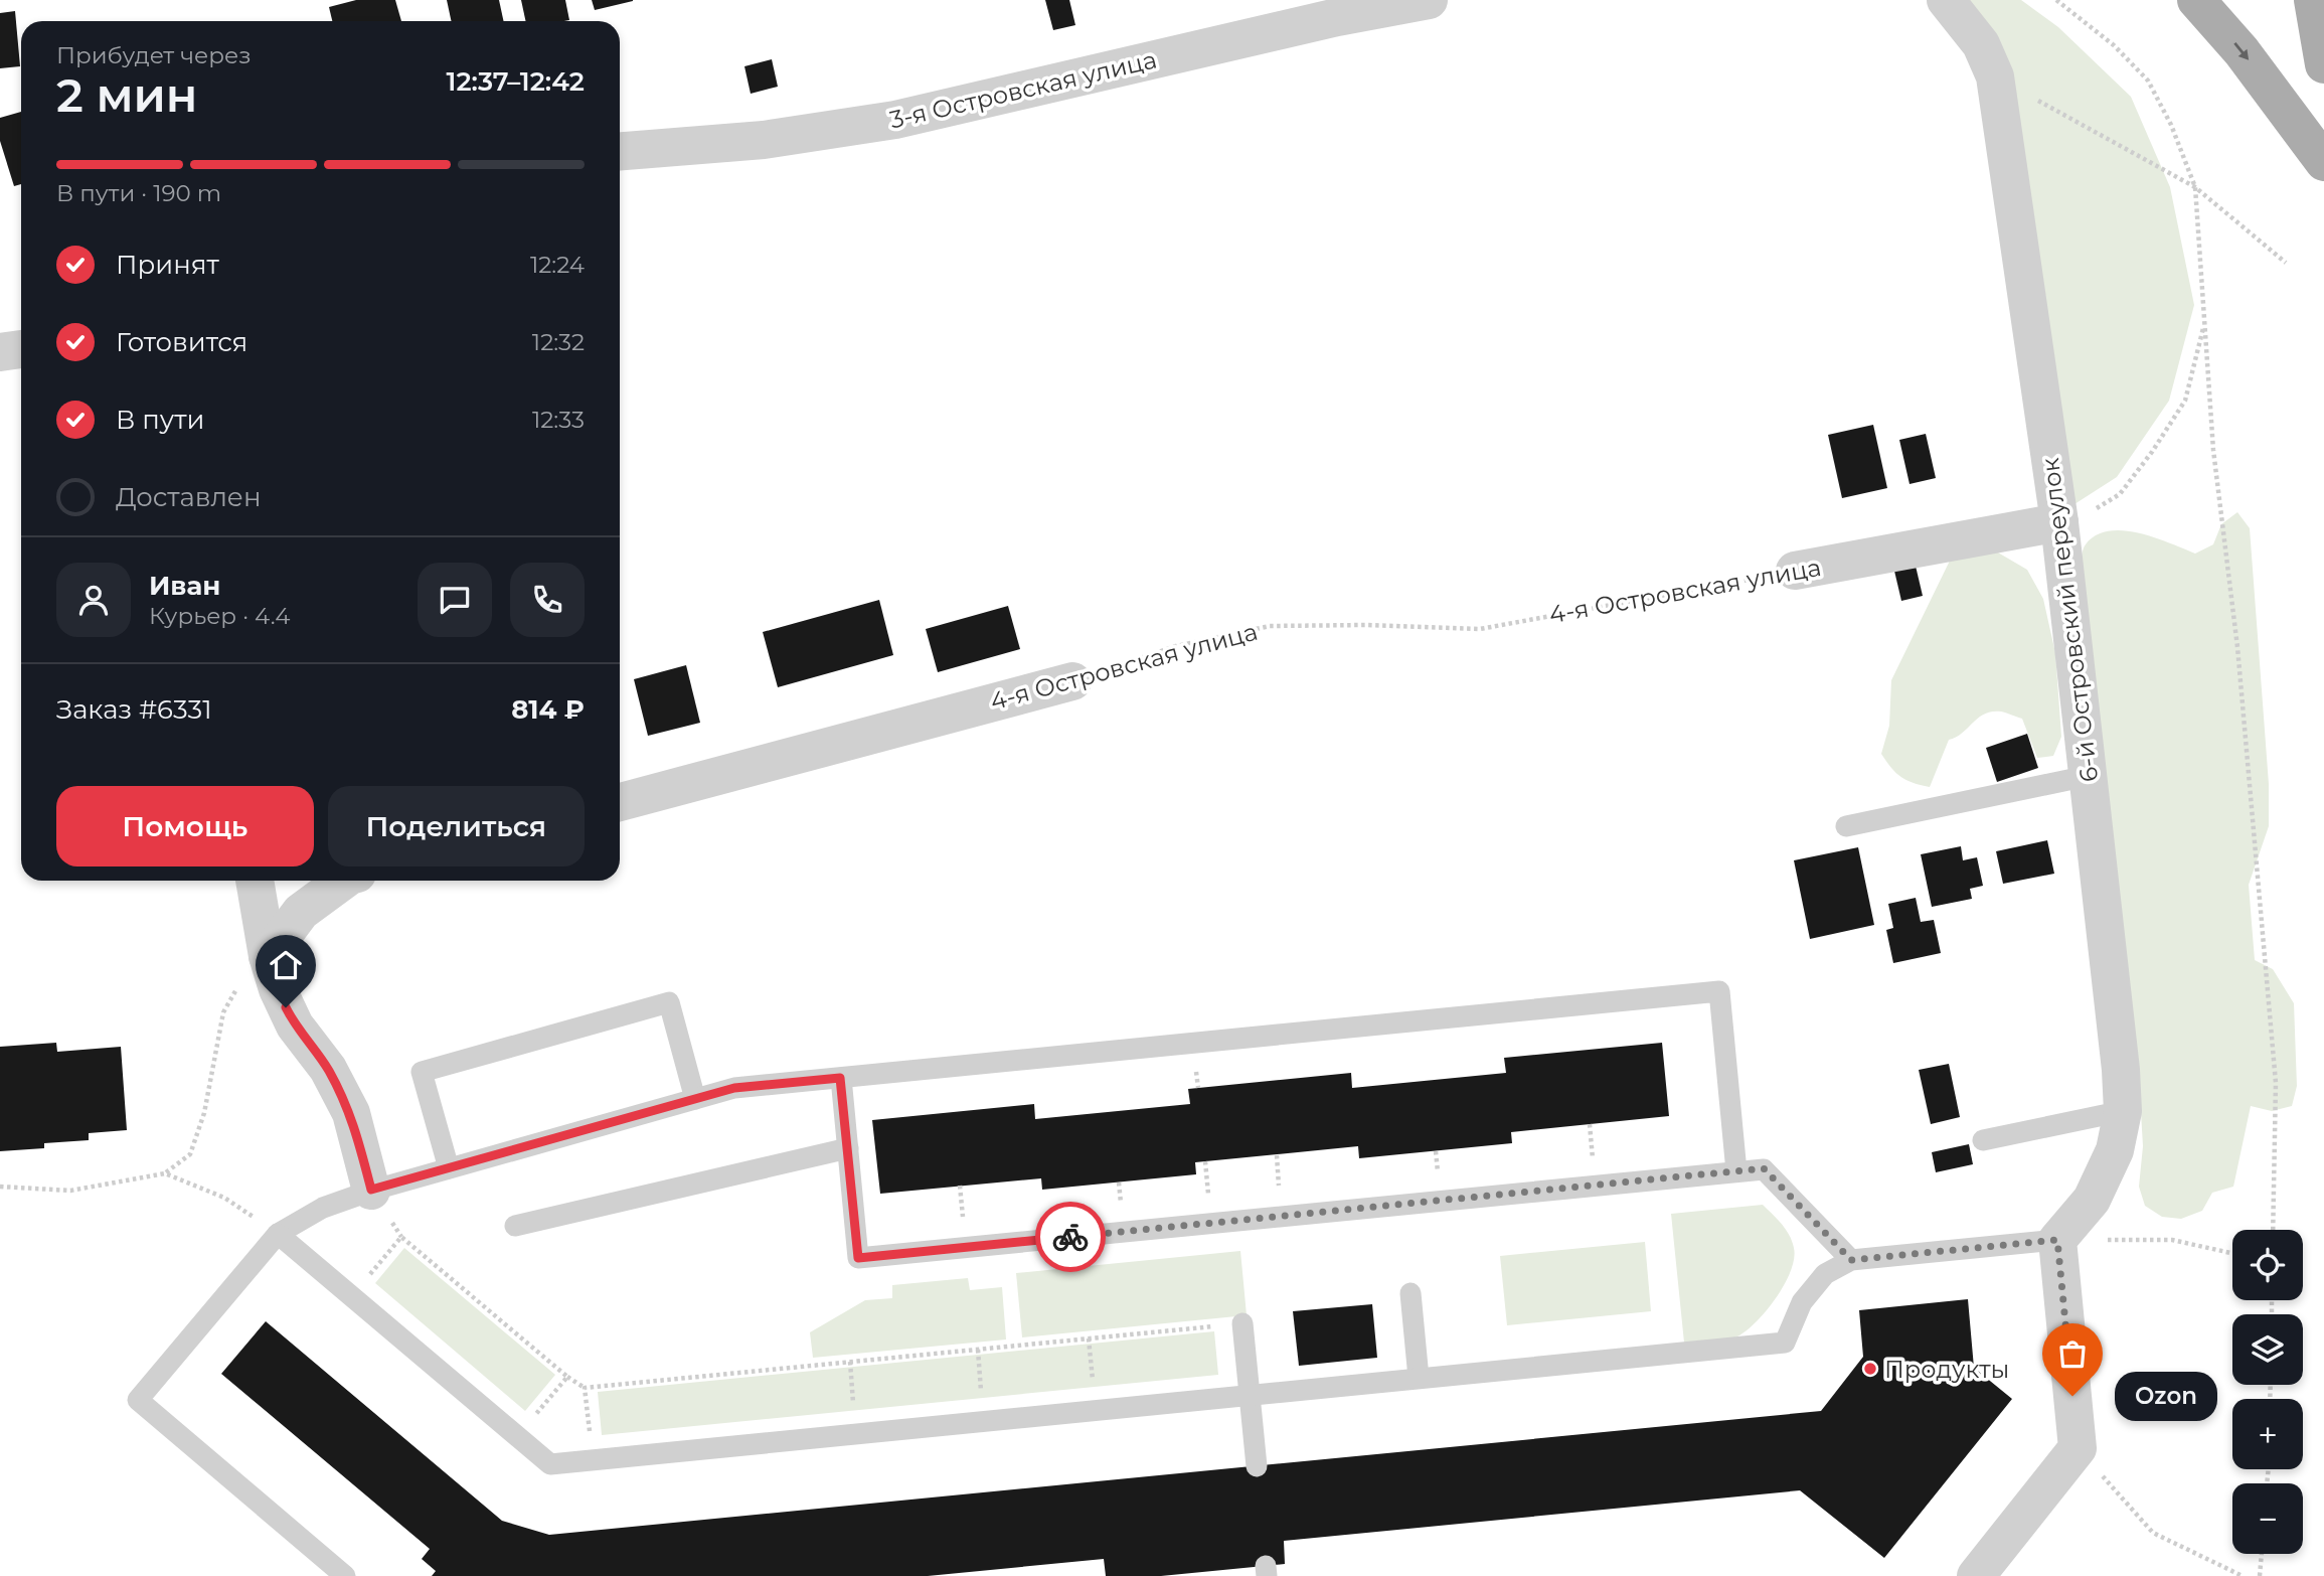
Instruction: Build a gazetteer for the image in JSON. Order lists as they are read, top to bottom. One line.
{"streets":{"street":["3-я Островская улица","4-я Островская улица","6-й Островский переулок"]},"crossings":[["4-я Островская улица","6-й Островский переулок"]],"places":["Продукты","Ozon"],"page":{"heading":["2 мин","Прибудет через","12:37–12:42"],"panel":["Иван","Курьер · 4.4","Заказ #6331","814 ₽"],"bar":"В пути · 190 m","list":[["Принят","12:24"],["Готовится","12:32"],["В пути","12:33"],"Доставлен"],"buttons":["Помощь","Поделиться"],"map_buttons":["+","−"],"bubble":"Ozon"}}
